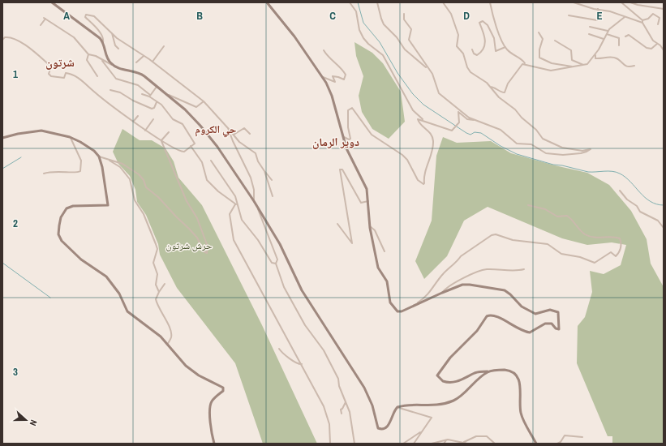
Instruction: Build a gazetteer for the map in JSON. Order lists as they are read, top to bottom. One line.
{"districts":["شرتون","حي الكروم","دوير الرمان"],"parks":["حرش شرتون"],"north":"right","grid":{"columns":["A","B","C","D","E"],"rows":["1","2","3"]}}
